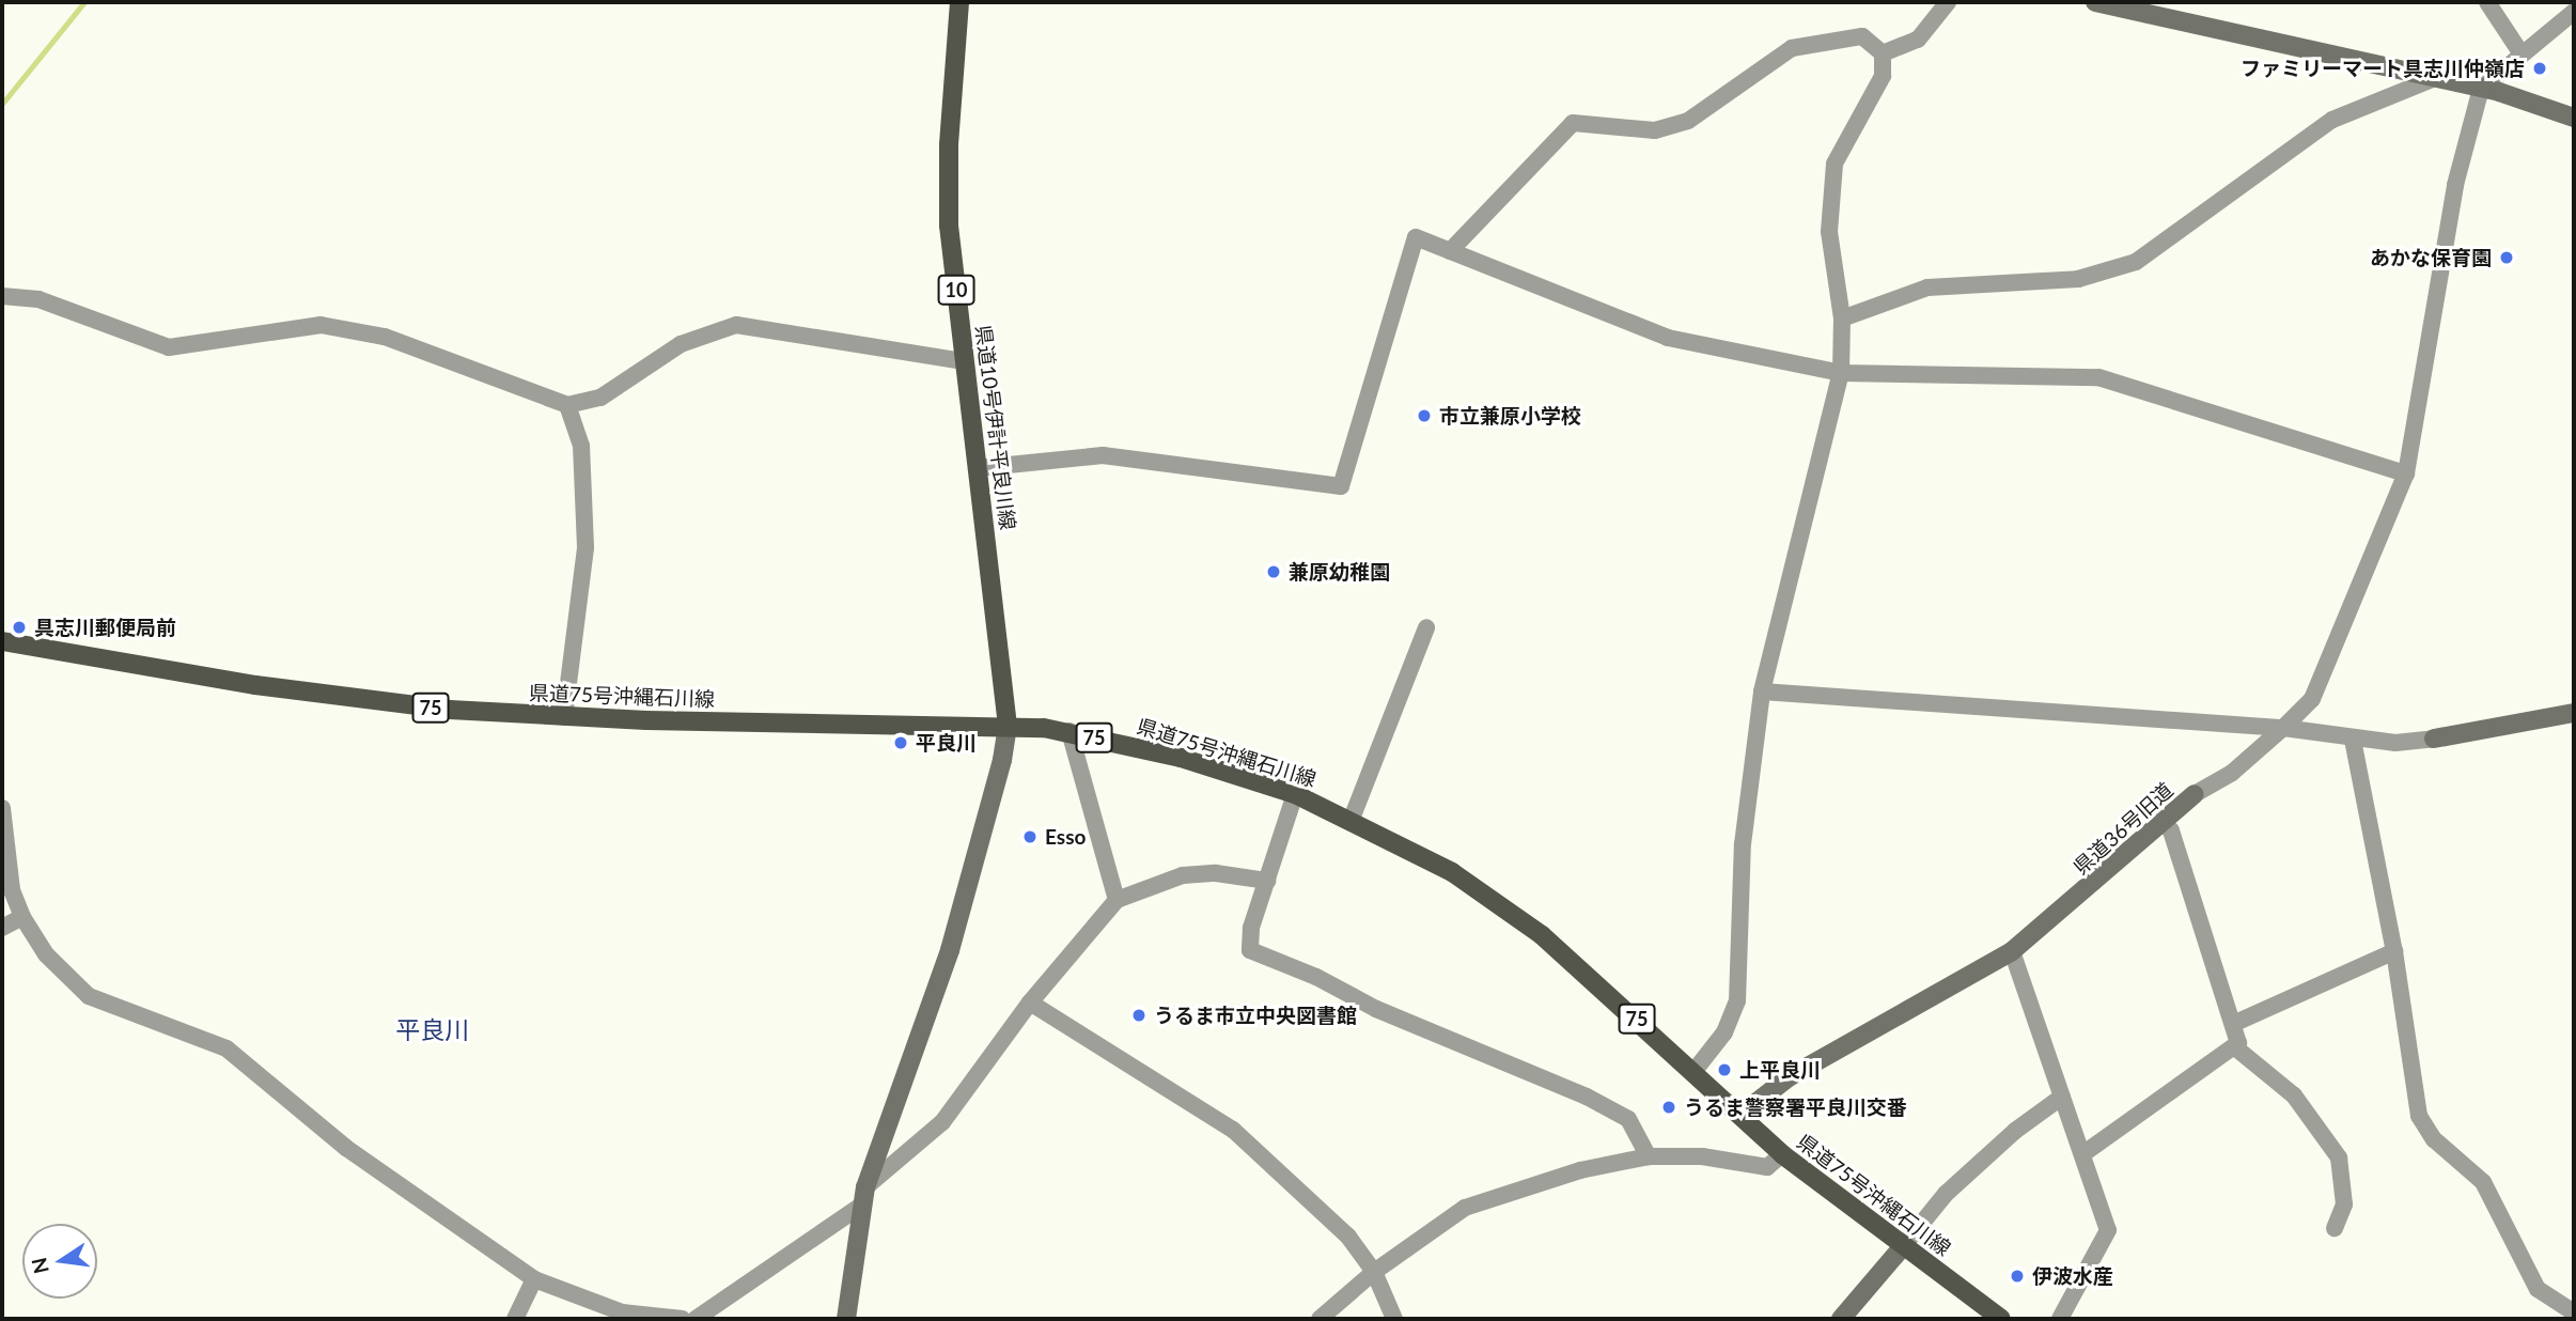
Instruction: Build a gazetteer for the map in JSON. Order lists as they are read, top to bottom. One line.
{"streets":{"main road":["10","県道10号伊計平良川線","県道75号沖縄石川線","75"],"street":["県道36号旧道"]},"crossings":[["県道10号伊計平良川線","県道75号沖縄石川線"],["県道75号沖縄石川線","県道36号旧道"]],"districts":["平良川"],"places":["ファミリーマート具志川仲嶺店","あかな保育園","市立兼原小学校","兼原幼稚園","具志川郵便局前","平良川","Esso","うるま市立中央図書館","上平良川","うるま警察署平良川交番","伊波水産"],"north":"left"}
